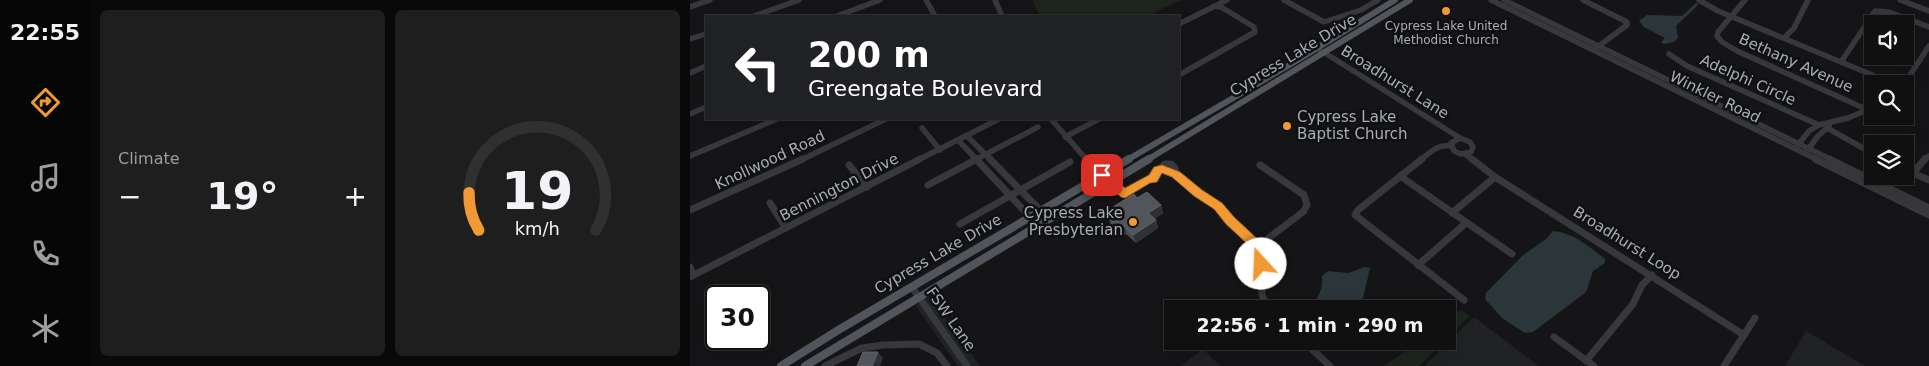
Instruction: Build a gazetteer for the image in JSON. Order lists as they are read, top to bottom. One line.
{"streets":{"main road":["Cypress Lake Drive"],"street":["Bethany Avenue","Adelphi Circle","Broadhurst Lane","Winkler Road","Knollwood Road","Bennington Drive","Broadhurst Loop","FSW Lane"]},"crossings":[["Cypress Lake Drive","Broadhurst Lane"],["Cypress Lake Drive","FSW Lane"],["Broadhurst Lane","Broadhurst Loop"]],"places":["Cypress Lake United Methodist Church","Cypress Lake Baptist Church","Cypress Lake Presbyterian"],"page":{"tabs":"22:55","tile":"Climate","turn":["200 m","Greengate Boulevard"],"heat":["−","19°","+"],"limit":"30","trip":"22:56 · 1 min · 290 m","gauge":["19","km/h"]}}
